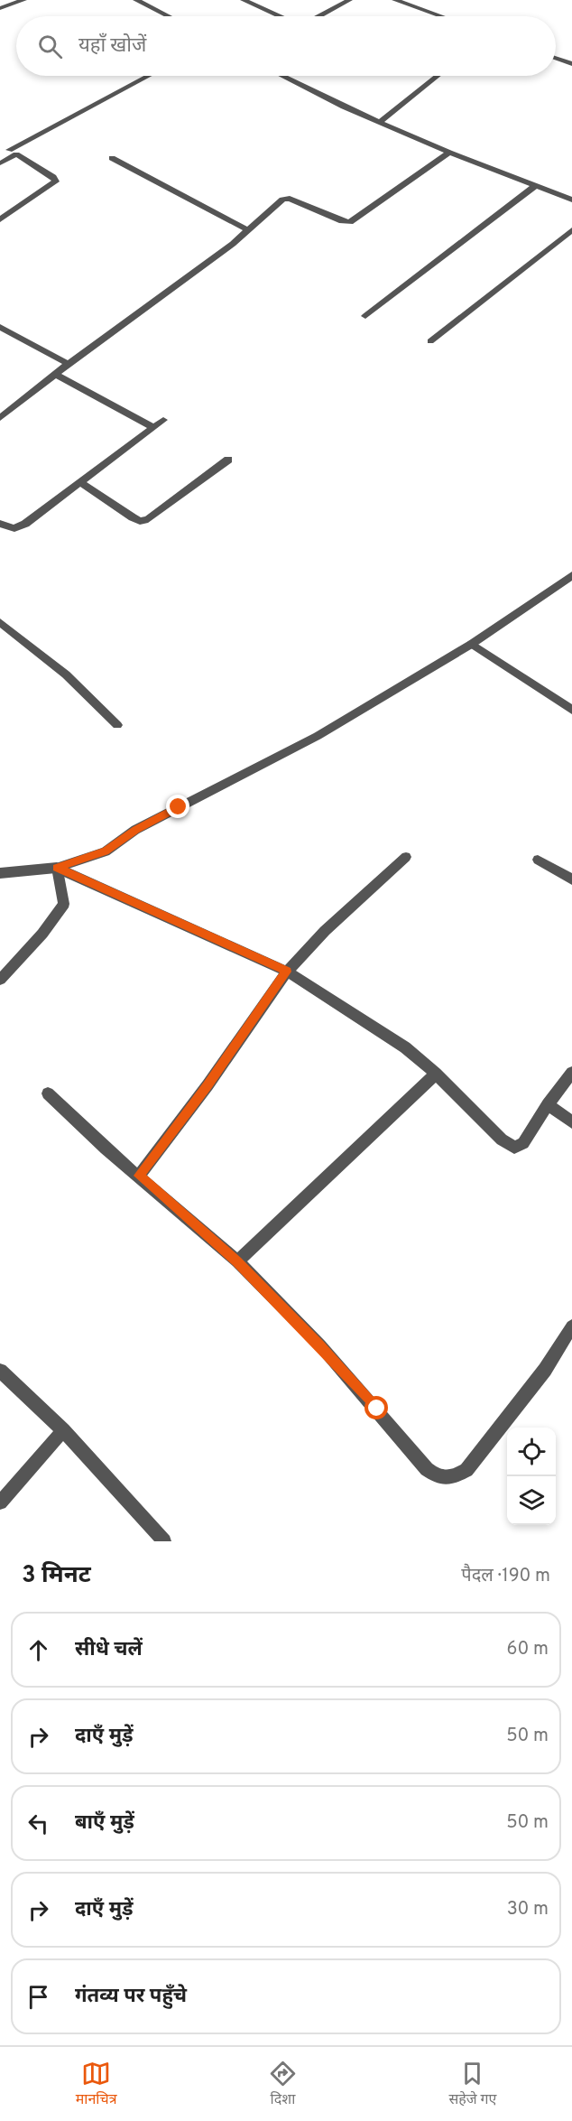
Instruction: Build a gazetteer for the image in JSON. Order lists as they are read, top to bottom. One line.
{"page":{"search":"यहाँ खोजें","heading":["3 मिनट","पैदल · 190 m"],"list":[["सीधे चलें","60 m"],["दाएँ मुड़ें","50 m"],["बाएँ मुड़ें","50 m"],["दाएँ मुड़ें","30 m"],"गंतव्य पर पहुँचे"],"nav":["मानचित्र","दिशा","सहेजे गए"]}}
